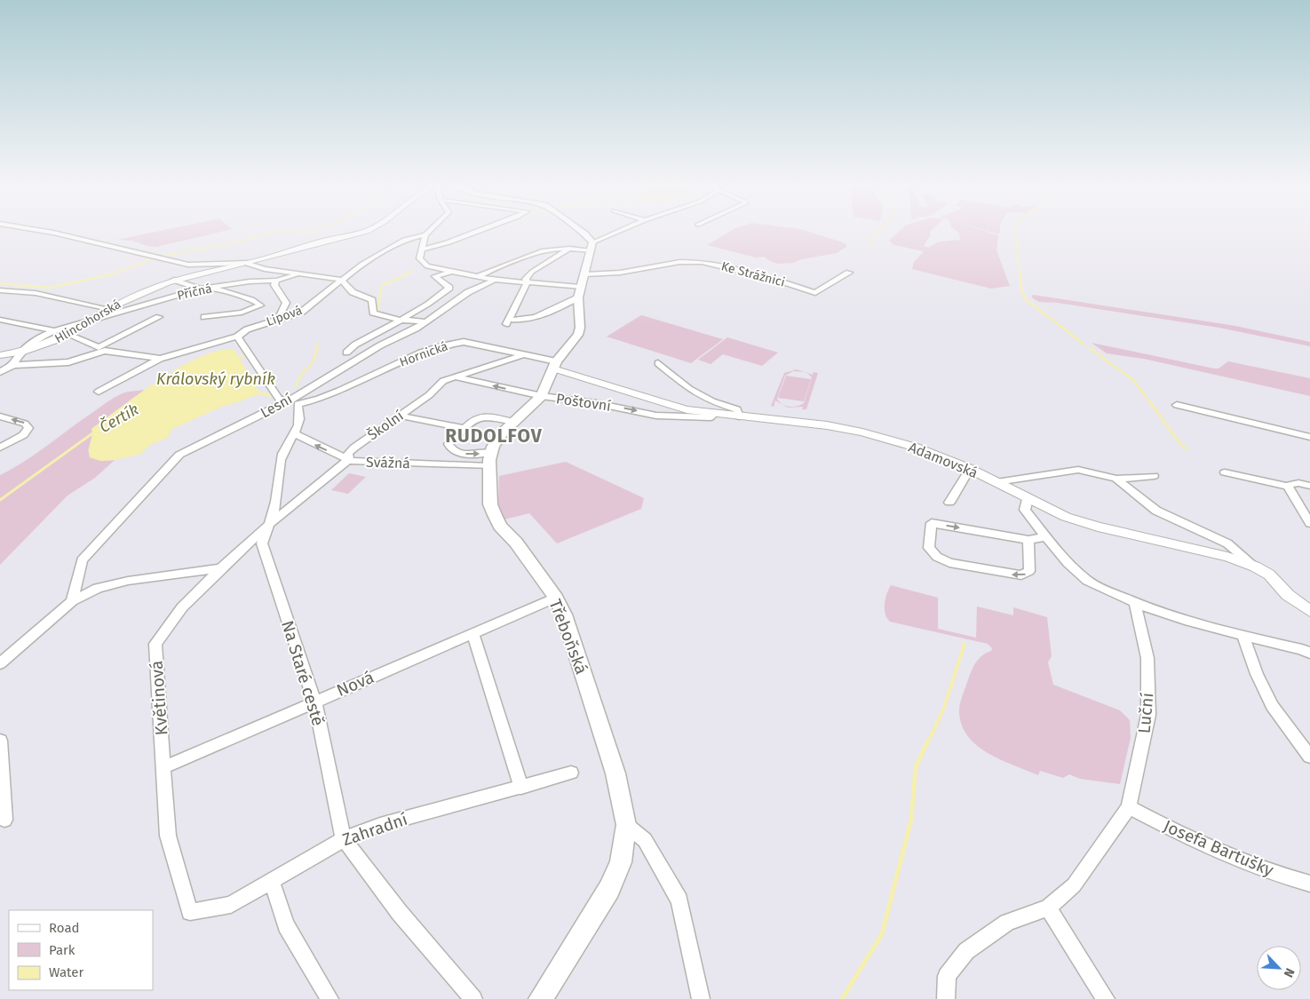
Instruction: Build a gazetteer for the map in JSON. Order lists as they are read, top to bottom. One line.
{"streets":{"main road":["Třeboňská"],"street":["Ke Strážnici","Příčná","Lipová","Hlincohorská","Hornická","Poštovní","Lesní","Školní","Adamovská","Svážná","Na Staré cestě","Nová","Květinová","Luční","Zahradní","Josefa Bartušky"]},"crossings":[["Příčná","Hlincohorská"],["Hornická","Lesní"],["Hornická","Školní"],["Hornická","Adamovská"],["Hornická","Na Staré cestě"],["Poštovní","Školní"],["Poštovní","Adamovská"],["Lesní","Na Staré cestě"],["Školní","Svážná"],["Školní","Na Staré cestě"],["Školní","Květinová"],["Svážná","Třeboňská"],["Svážná","Na Staré cestě"],["Třeboňská","Nová"],["Na Staré cestě","Nová"],["Na Staré cestě","Květinová"],["Na Staré cestě","Zahradní"],["Nová","Květinová"],["Květinová","Zahradní"],["Luční","Josefa Bartušky"]],"districts":["RUDOLFOV"],"water":["Královský rybník","Čertík"],"legend":["Road","Park","Water"],"north":"bottom right"}
